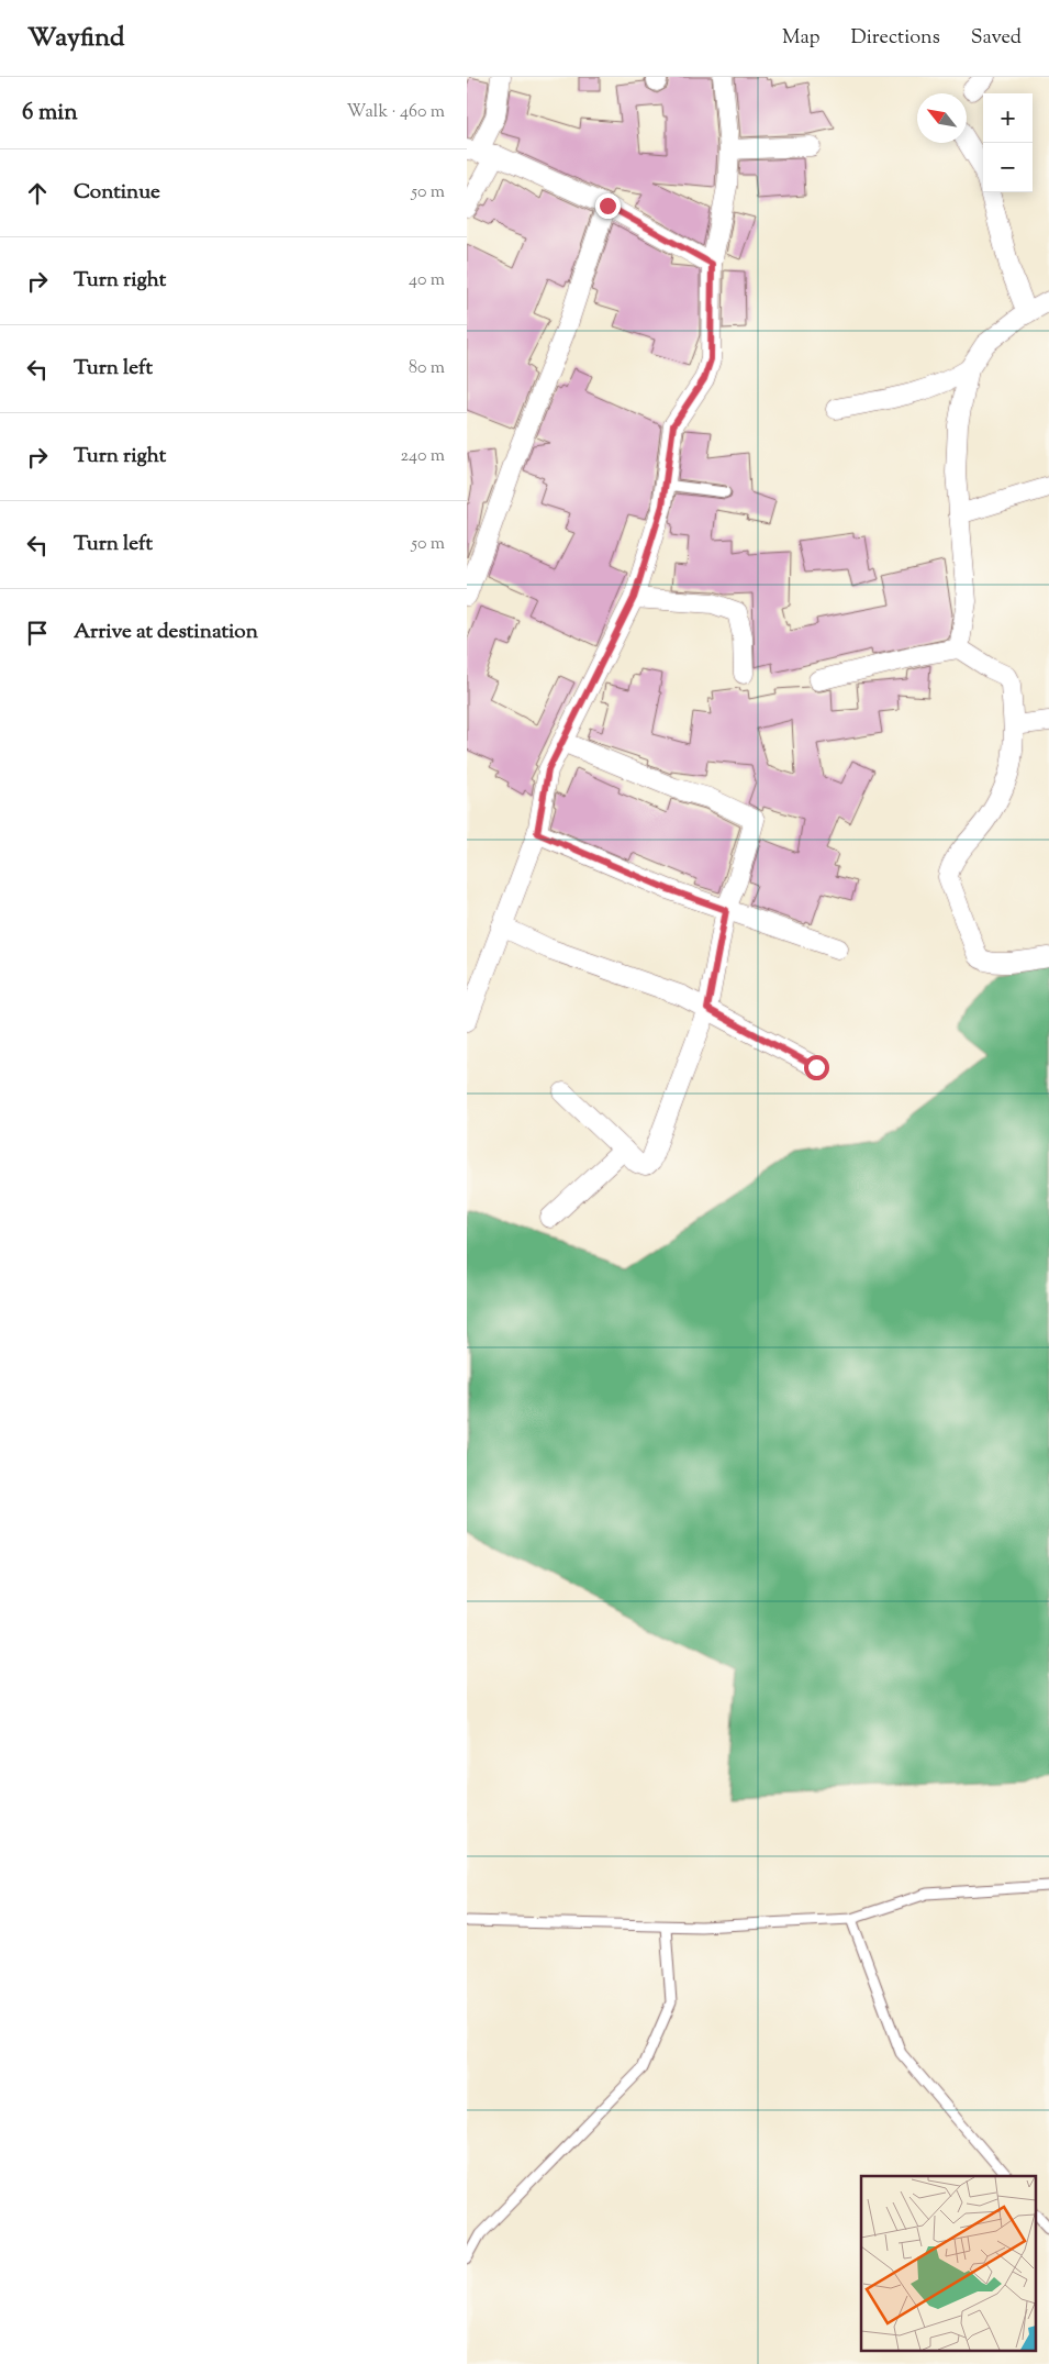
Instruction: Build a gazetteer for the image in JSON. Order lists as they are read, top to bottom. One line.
{"north":"top left","page":{"header":"Wayfind","nav":["Map","Directions","Saved"],"heading":["6 min","Walk · 460 m"],"map_buttons":["+","−"],"list":[["Continue","50 m"],["Turn right","40 m"],["Turn left","80 m"],["Turn right","240 m"],["Turn left","50 m"],"Arrive at destination"]}}
